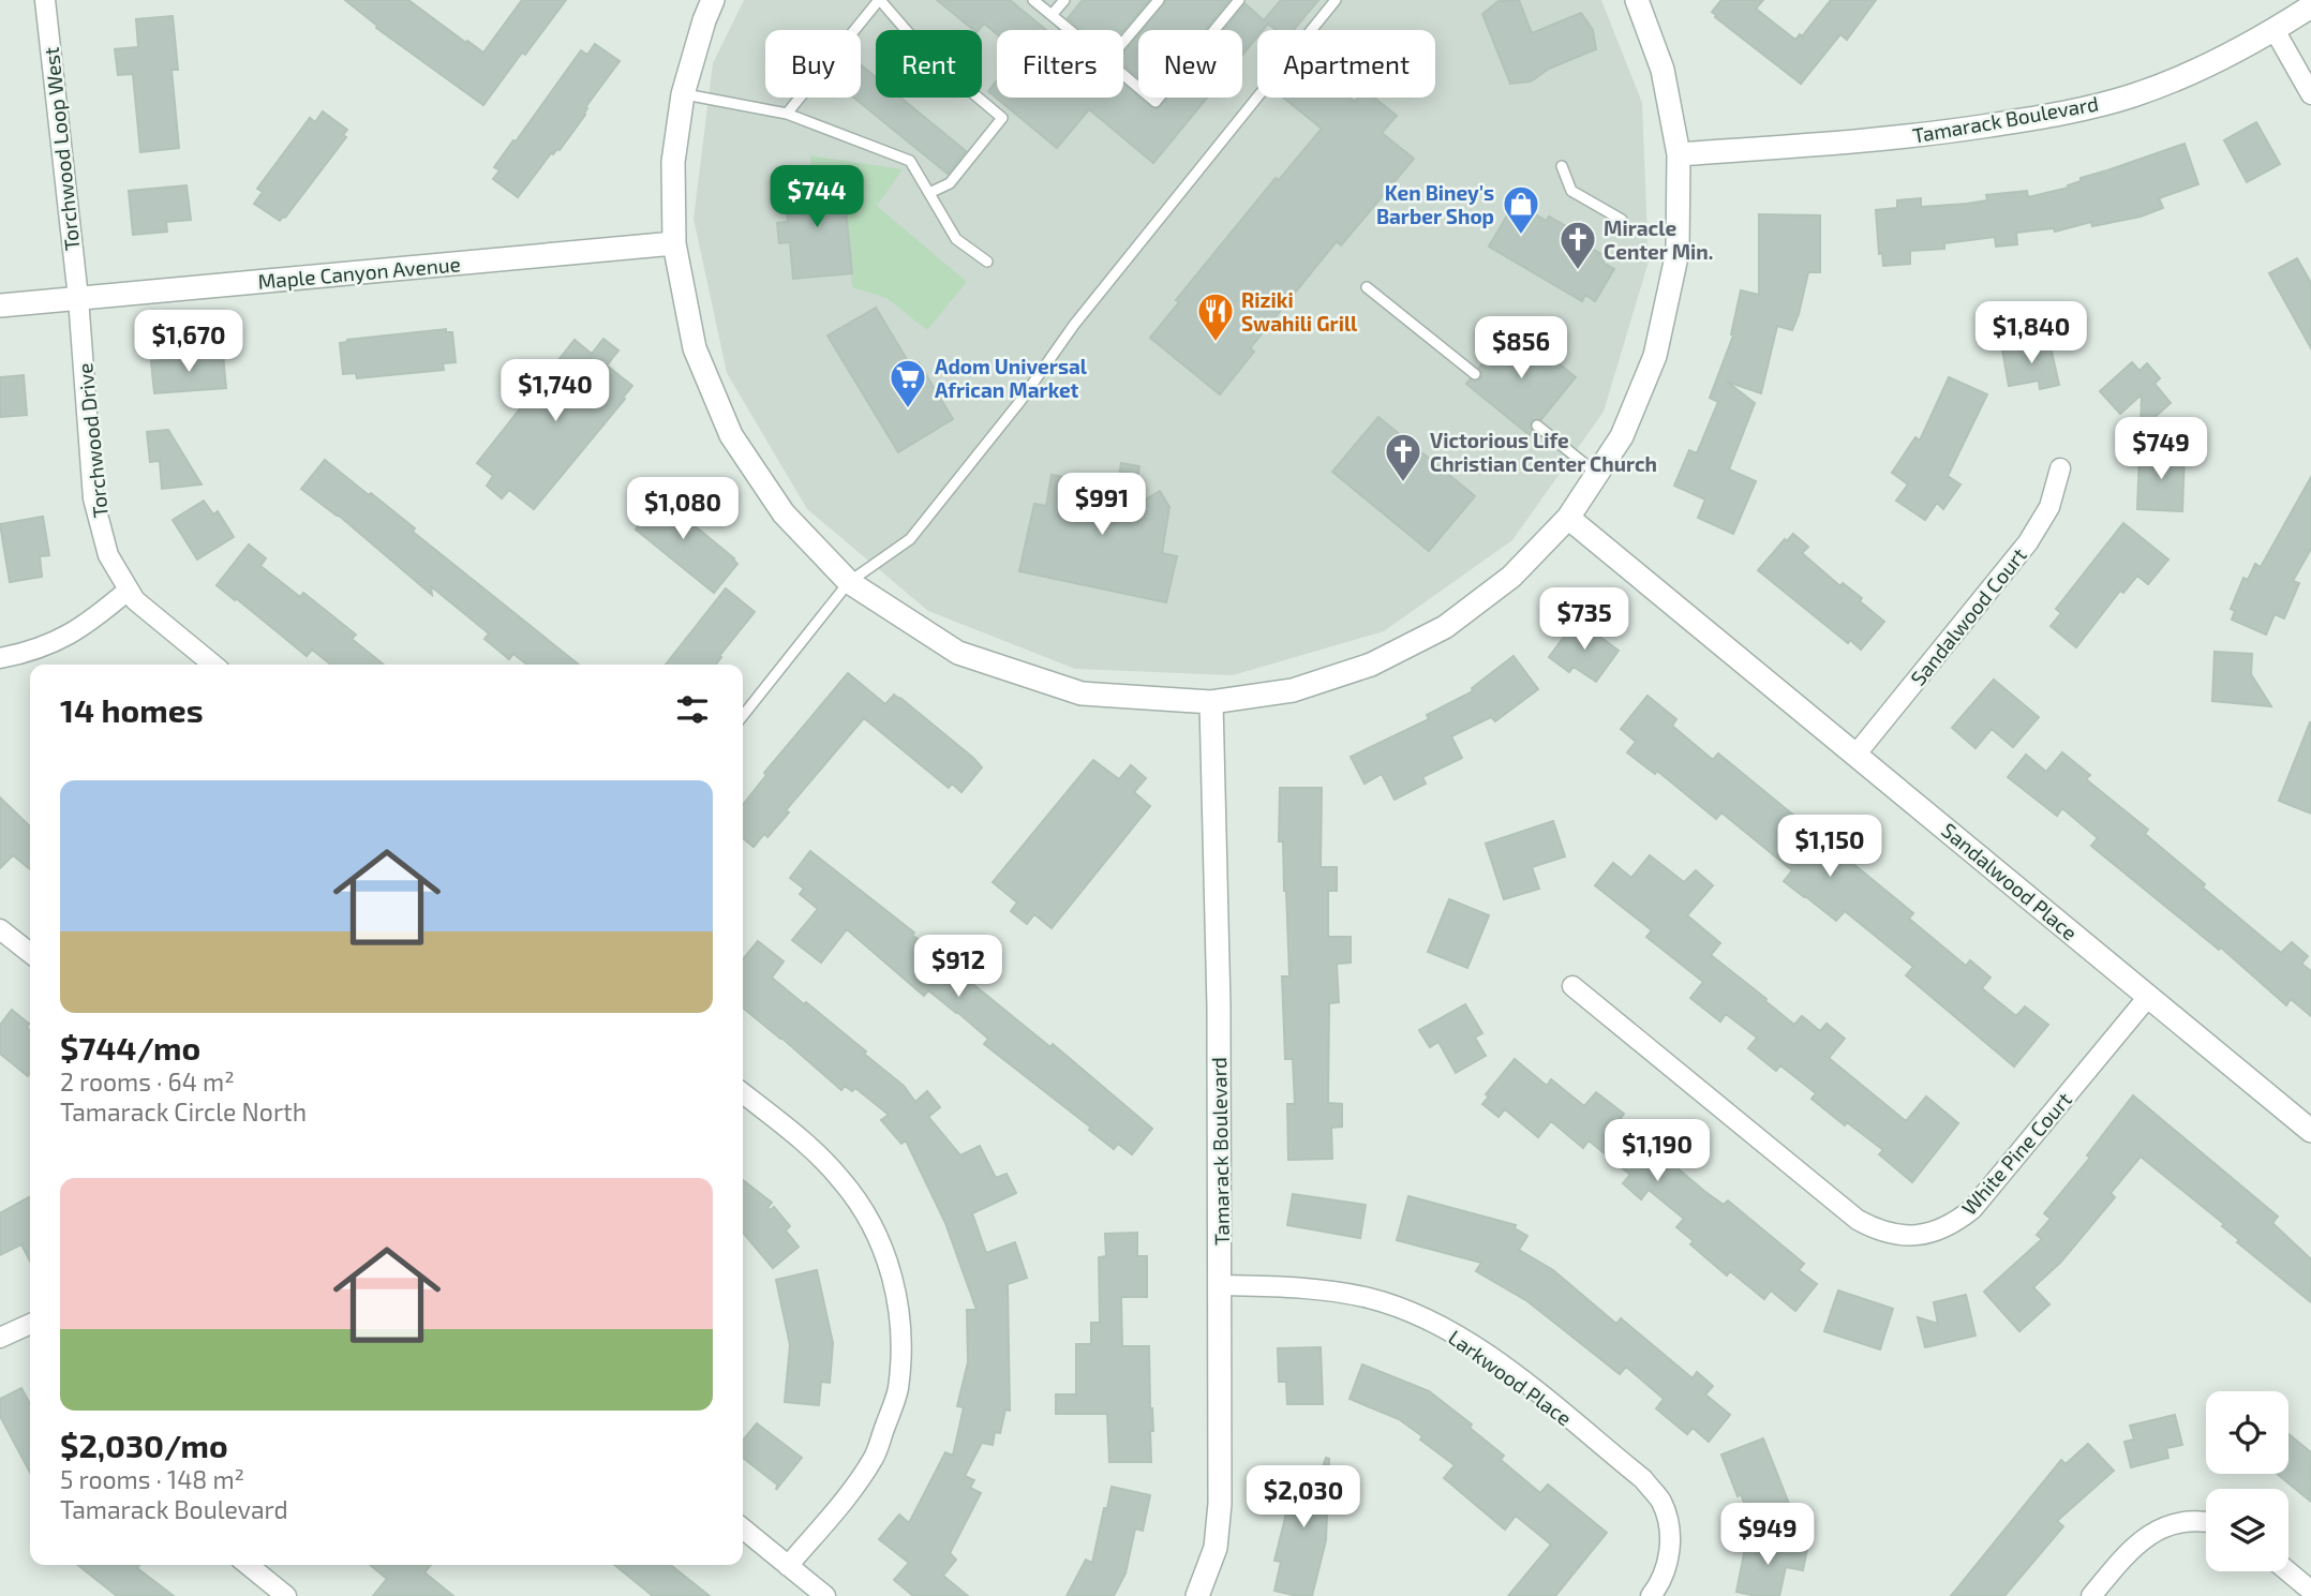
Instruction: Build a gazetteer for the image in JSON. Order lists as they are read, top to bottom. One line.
{"streets":{"street":["Tamarack Boulevard","Torchwood Loop West","Maple Canyon Avenue","Torchwood Drive","Sandalwood Court","Sandalwood Place","White Pine Court","Larkwood Place"]},"crossings":[["Tamarack Boulevard","Larkwood Place"],["Torchwood Loop West","Maple Canyon Avenue"],["Torchwood Loop West","Torchwood Drive"],["Maple Canyon Avenue","Torchwood Drive"],["Sandalwood Court","Sandalwood Place"],["Sandalwood Place","White Pine Court"]],"places":{"shop":["Ken Biney's Barber Shop"],"church":["Miracle Center Min.","Victorious Life Christian Center Church"],"restaurant":["Riziki Swahili Grill"],"supermarket":["Adom Universal African Market"]},"page":{"chip":["Buy","Rent","Filters","New","Apartment"],"price":["$744","$1,840","$1,670","$856","$1,740","$749","$991","$1,080","$735","$1,150","$912","$1,190","$2,030","$949"],"heading":"14 homes","list":[{"name":"$744/mo","note":"2 rooms · 64 m² · Tamarack Circle North"},{"name":"$2,030/mo","note":"5 rooms · 148 m² · Tamarack Boulevard"}]}}
